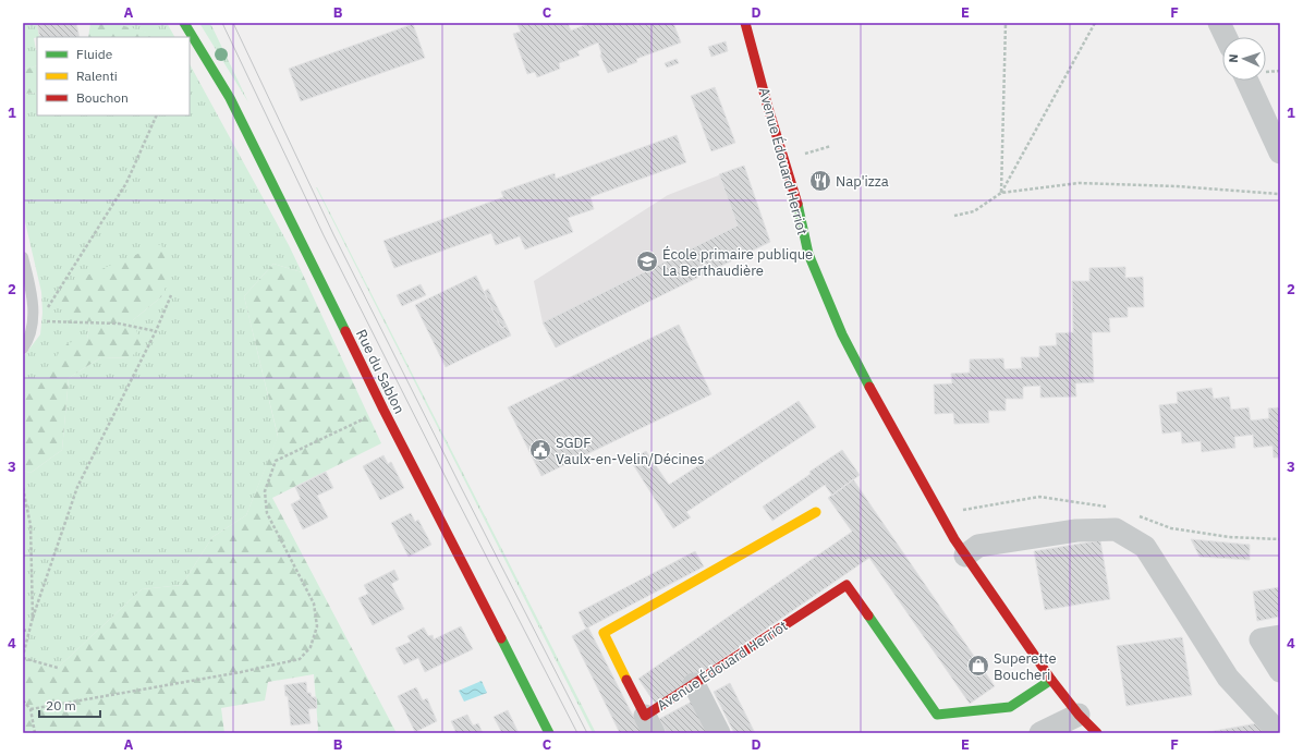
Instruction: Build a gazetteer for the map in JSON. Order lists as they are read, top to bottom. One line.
{"streets":{"street":["Avenue Édouard Herriot","Rue du Sablon"]},"places":{"restaurant":["Nap'izza"],"school or university":["École primaire publique La Berthaudière"],"public building":["SGDF Vaulx-en-Velin/Décines"],"shop":["Superette Boucheri"]},"legend":["Fluide","Ralenti","Bouchon"],"scale_bar":"20 m","north":"left","grid":{"columns":["A","B","C","D","E","F"],"rows":["1","2","3","4"]}}
